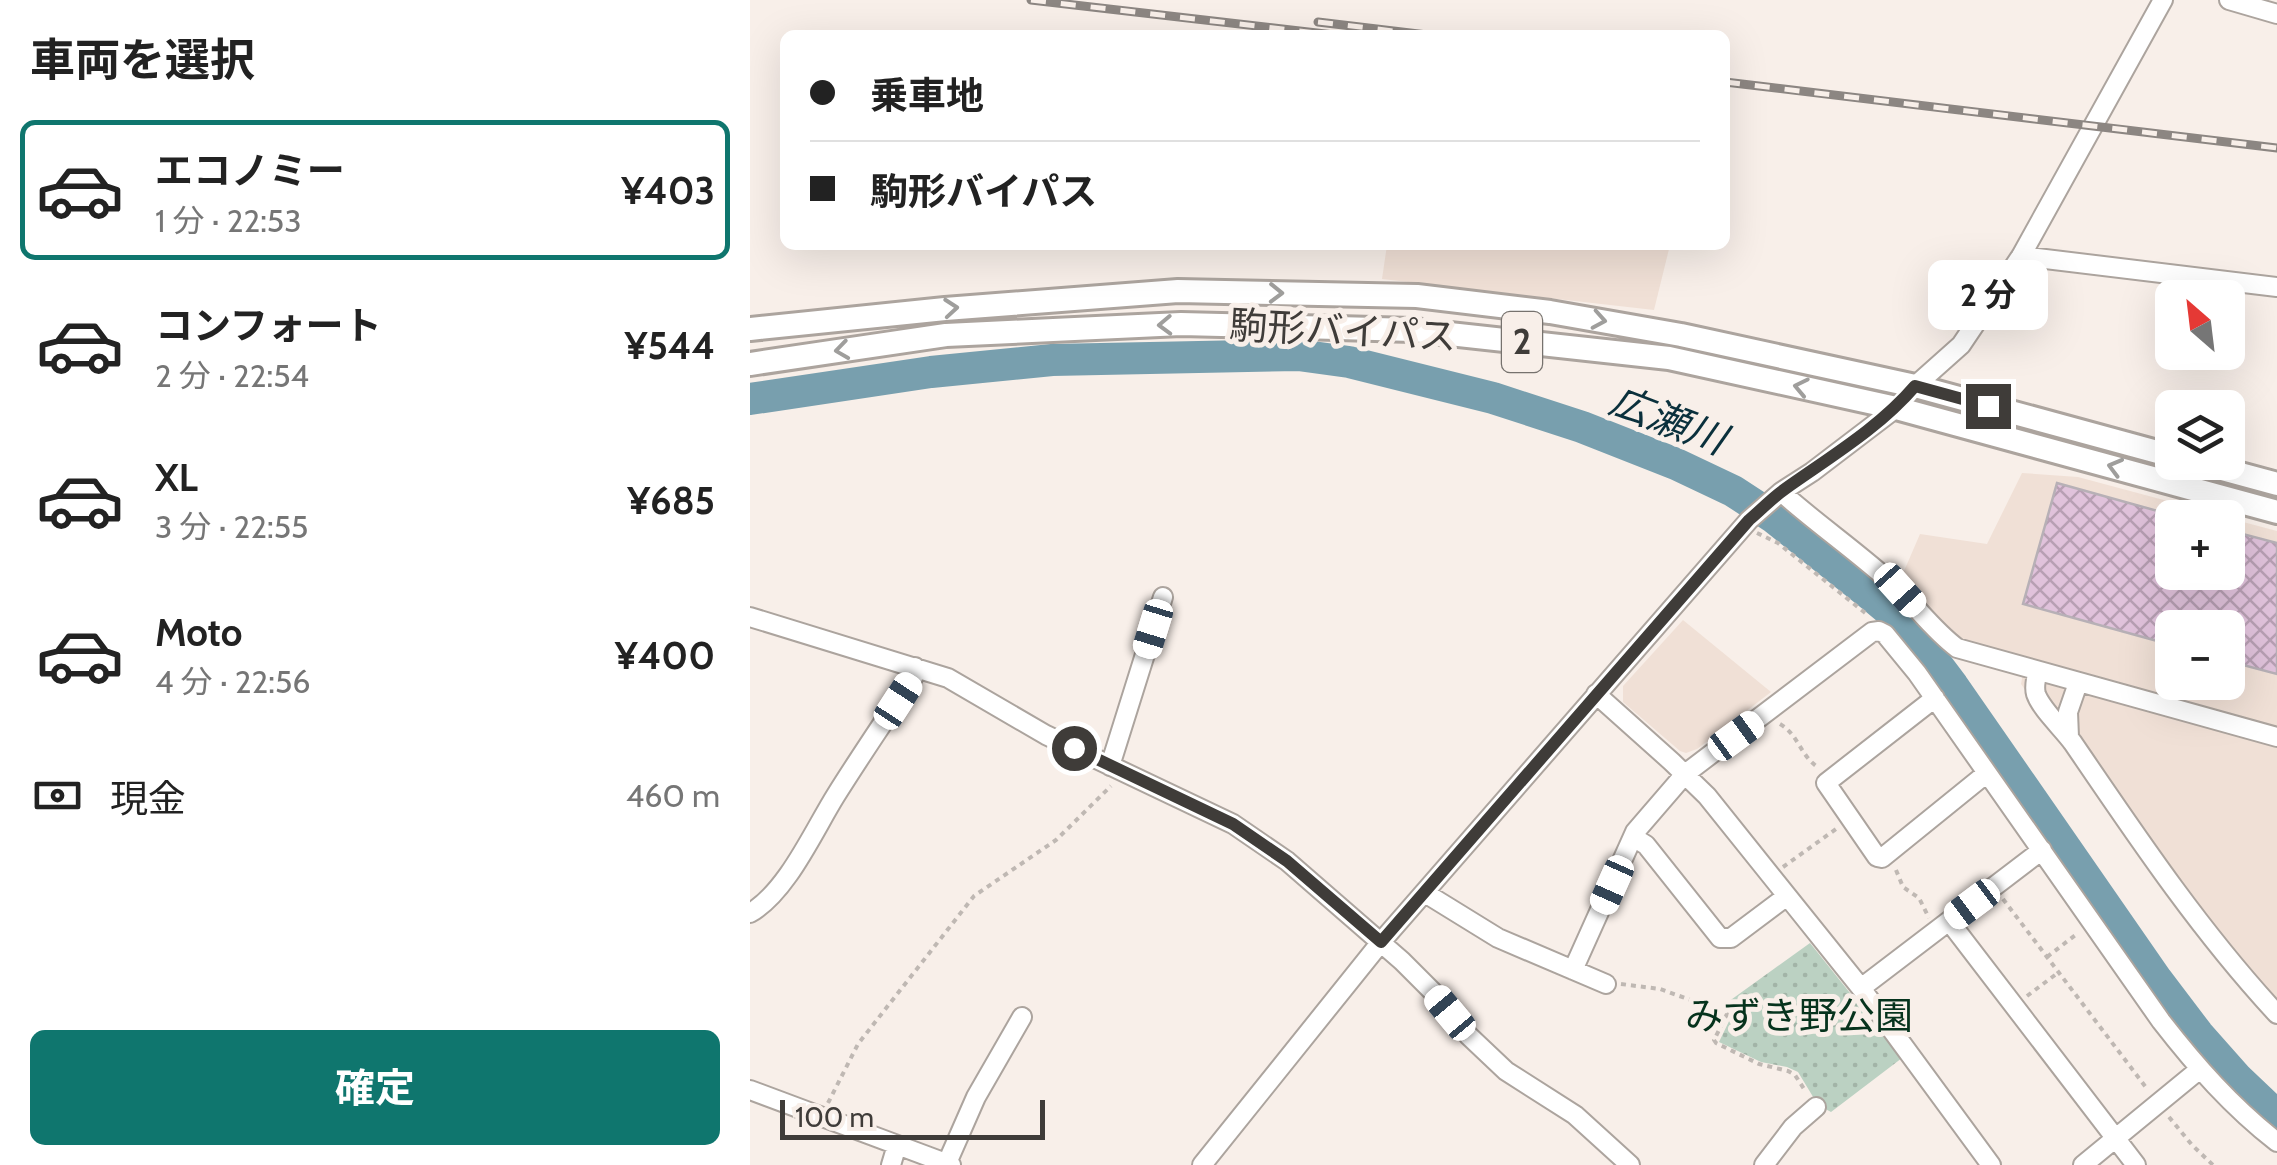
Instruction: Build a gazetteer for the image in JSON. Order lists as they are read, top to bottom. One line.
{"streets":{"main road":["駒形バイパス","2"]},"water":["広瀬川"],"parks":["みずき野公園"],"scale_bar":"100 m","north":"top left","page":{"heading":"車両を選択","banner":["乗車地","駒形バイパス"],"list":[{"name":"エコノミー","note":"1 分 · 22:53","value":"¥403"},{"name":"コンフォート","note":"2 分 · 22:54","value":"¥544"},{"name":"XL","note":"3 分 · 22:55","value":"¥685"},{"name":"Moto","note":"4 分 · 22:56","value":"¥400"}],"bubble":"2 分","map_buttons":["+","−"],"pay":["現金","460 m"],"buttons":"確定","scale":"100 m"}}
